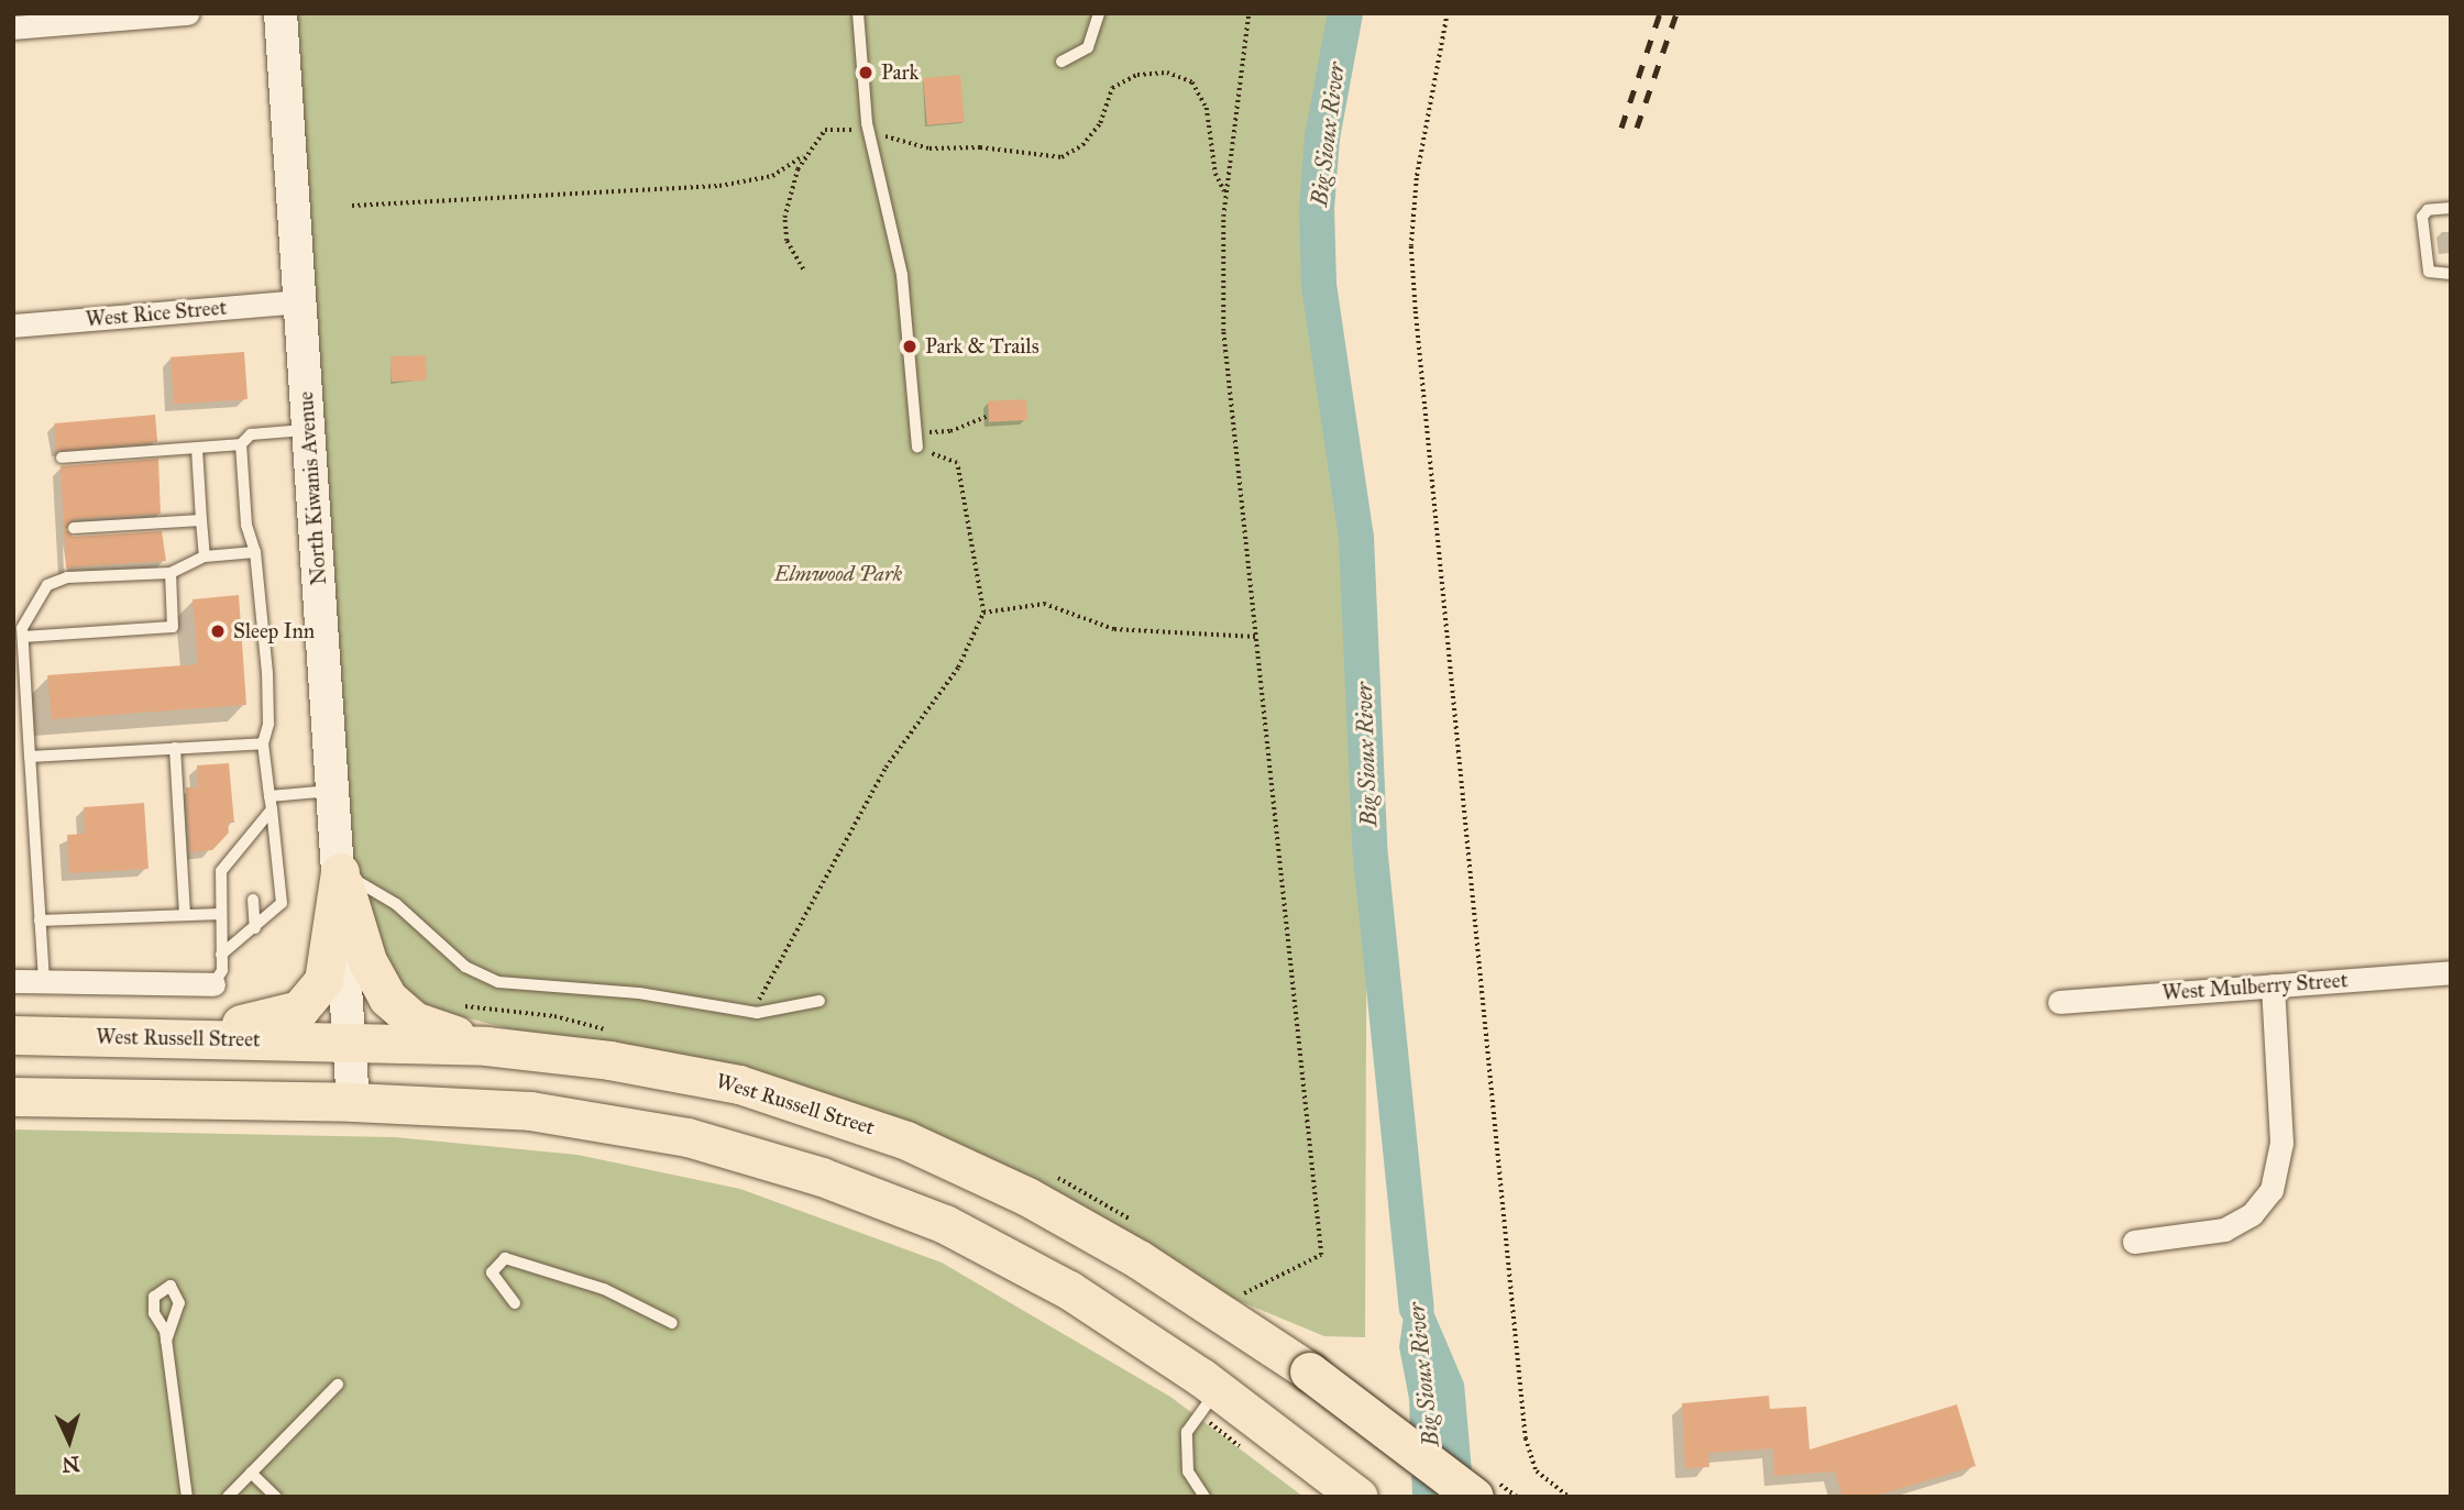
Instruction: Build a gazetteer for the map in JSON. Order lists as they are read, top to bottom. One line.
{"streets":{"highway":["West Russell Street"],"main road":["North Kiwanis Avenue"],"street":["West Rice Street","West Mulberry Street"]},"crossings":[["West Rice Street","North Kiwanis Avenue"],["North Kiwanis Avenue","West Russell Street"]],"water":["Big Sioux River"],"parks":["Elmwood Park"],"places":["Park","Park & Trails","Sleep Inn"],"north":"bottom"}
